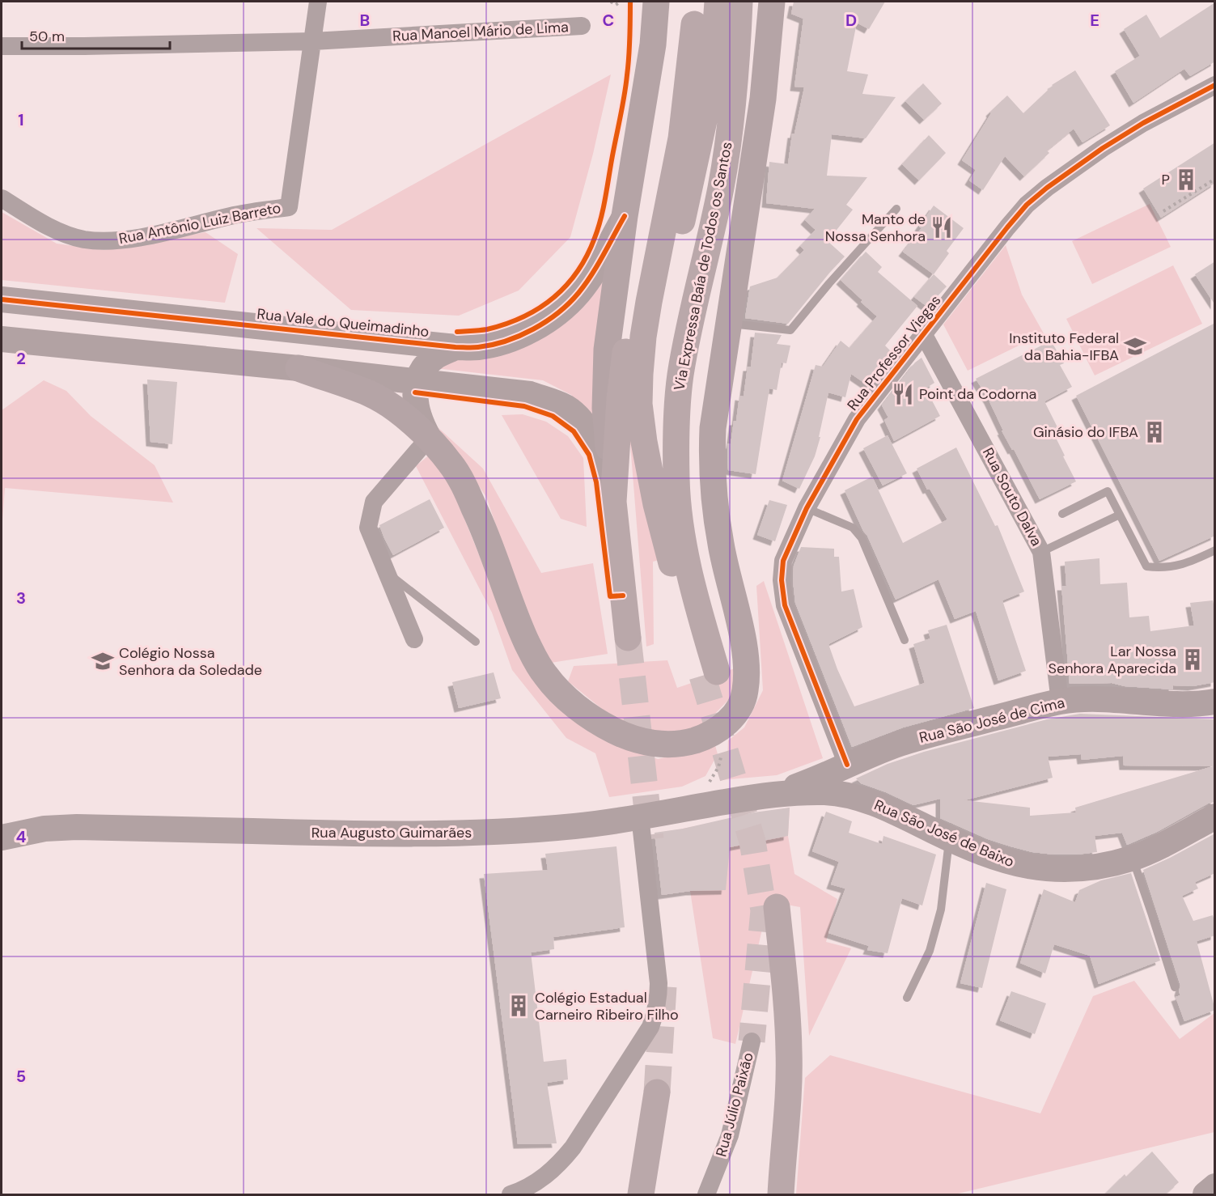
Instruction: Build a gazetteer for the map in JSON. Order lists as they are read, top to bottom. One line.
{"streets":{"highway":["Via Expressa Baía de Todos os Santos"],"street":["Rua Manoel Mário de Lima","Rua Antônio Luiz Barreto","Rua Vale do Queimadinho","Rua Professor Viegas","Rua Souto Dalva","Rua São José de Cima","Rua Augusto Guimarães","Rua São José de Baixo","Rua Júlio Paixão"]},"crossings":[["Rua Manoel Mário de Lima","Rua Antônio Luiz Barreto"],["Rua Professor Viegas","Rua Souto Dalva"],["Rua Professor Viegas","Rua São José de Cima"],["Rua Souto Dalva","Rua São José de Cima"],["Rua São José de Cima","Rua Augusto Guimarães"],["Rua São José de Cima","Rua São José de Baixo"],["Rua Augusto Guimarães","Rua São José de Baixo"]],"places":{"building":["P","Ginásio do IFBA","Lar Nossa Senhora Aparecida","Colégio Estadual Carneiro Ribeiro Filho"],"restaurant":["Manto de Nossa Senhora","Point da Codorna"],"school or university":["Instituto Federal da Bahia-IFBA","Colégio Nossa Senhora da Soledade"]},"scale_bar":"50 m","grid":{"columns":["B","C","D","E"],"rows":["1","2","3","4","5"]}}
